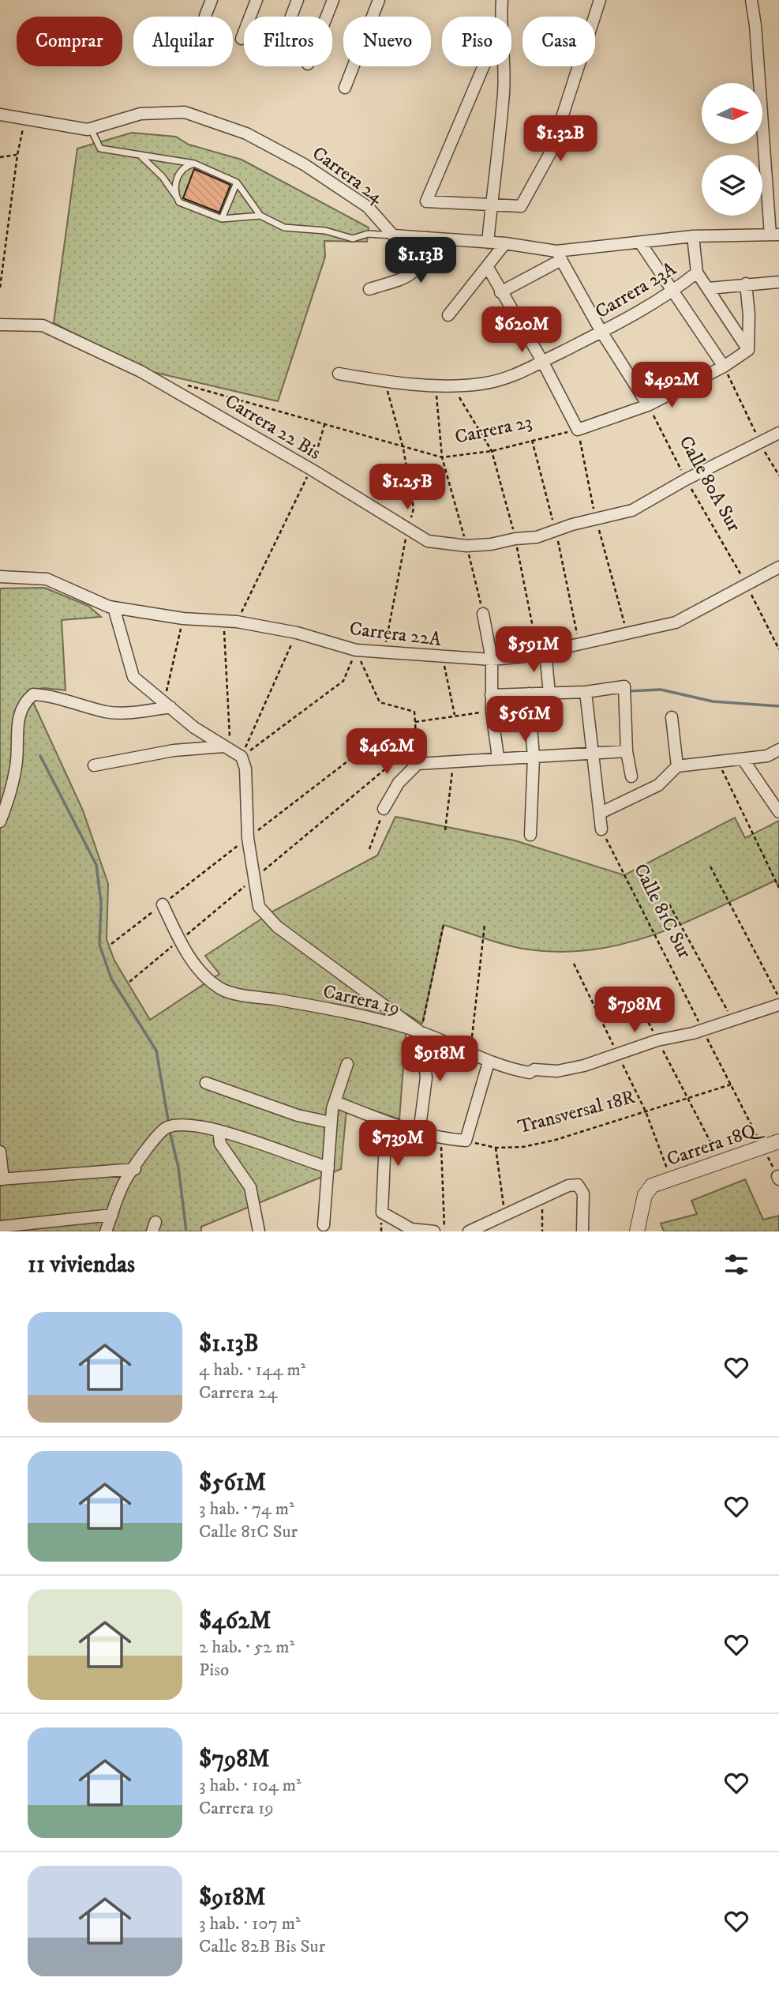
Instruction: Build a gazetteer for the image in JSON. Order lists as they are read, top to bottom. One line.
{"streets":{"street":["Carrera 24","Carrera 23A","Carrera 22 Bis","Carrera 22A","Carrera 19","Carrera 18Q"],"path":["Carrera 23","Calle 80A Sur","Calle 81C Sur","Transversal 18R"]},"crossings":[["Carrera 22 Bis","Calle 80A Sur"],["Calle 80A Sur","Carrera 22A"],["Calle 81C Sur","Carrera 19"],["Calle 81C Sur","Transversal 18R"]],"north":"right","page":{"chip":["Comprar","Alquilar","Filtros","Nuevo","Piso","Casa"],"price":["$1.32B","$1.13B","$620M","$492M","$1.25B","$591M","$561M","$462M","$798M","$918M","$739M"],"heading":"11 viviendas","list":[{"name":"$1.13B","note":"4 hab. · 144 m² · Carrera 24"},{"name":"$561M","note":"3 hab. · 74 m² · Calle 81C Sur"},{"name":"$462M","note":"2 hab. · 52 m² · Piso"},{"name":"$798M","note":"3 hab. · 104 m² · Carrera 19"},{"name":"$918M","note":"3 hab. · 107 m² · Calle 82B Bis Sur"}]}}
